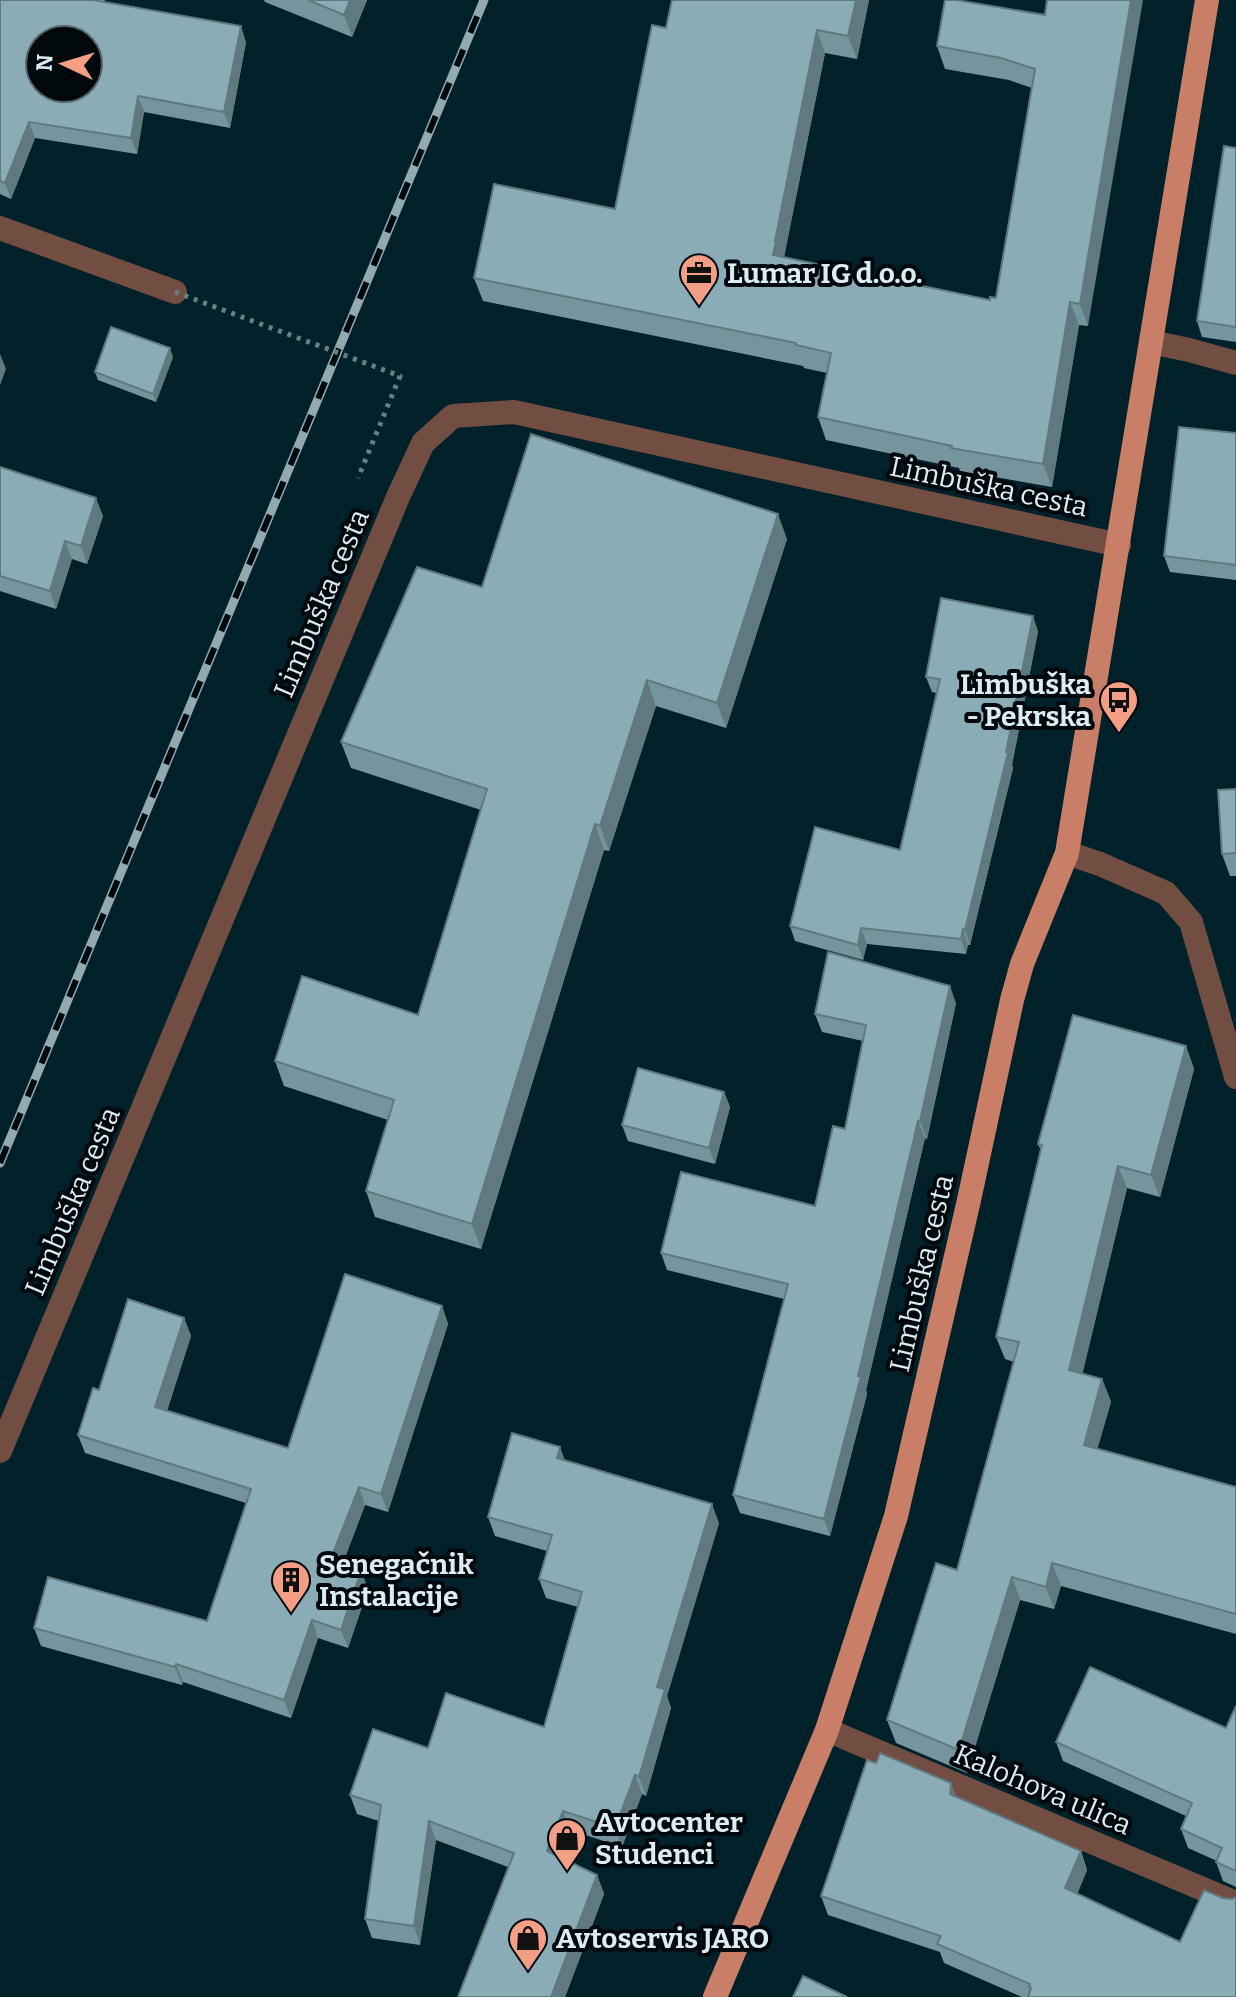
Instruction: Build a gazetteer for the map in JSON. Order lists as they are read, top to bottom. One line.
{"streets":{"main road":["Limbuška cesta"],"street":["Kalohova ulica"]},"crossings":[["Limbuška cesta","Kalohova ulica"]],"places":{"office":["Lumar IG d.o.o."],"bus stop":["Limbuška - Pekrska"],"building":["Senegačnik Instalacije"],"shop":["Avtocenter Studenci","Avtoservis JARO"]},"north":"left"}
